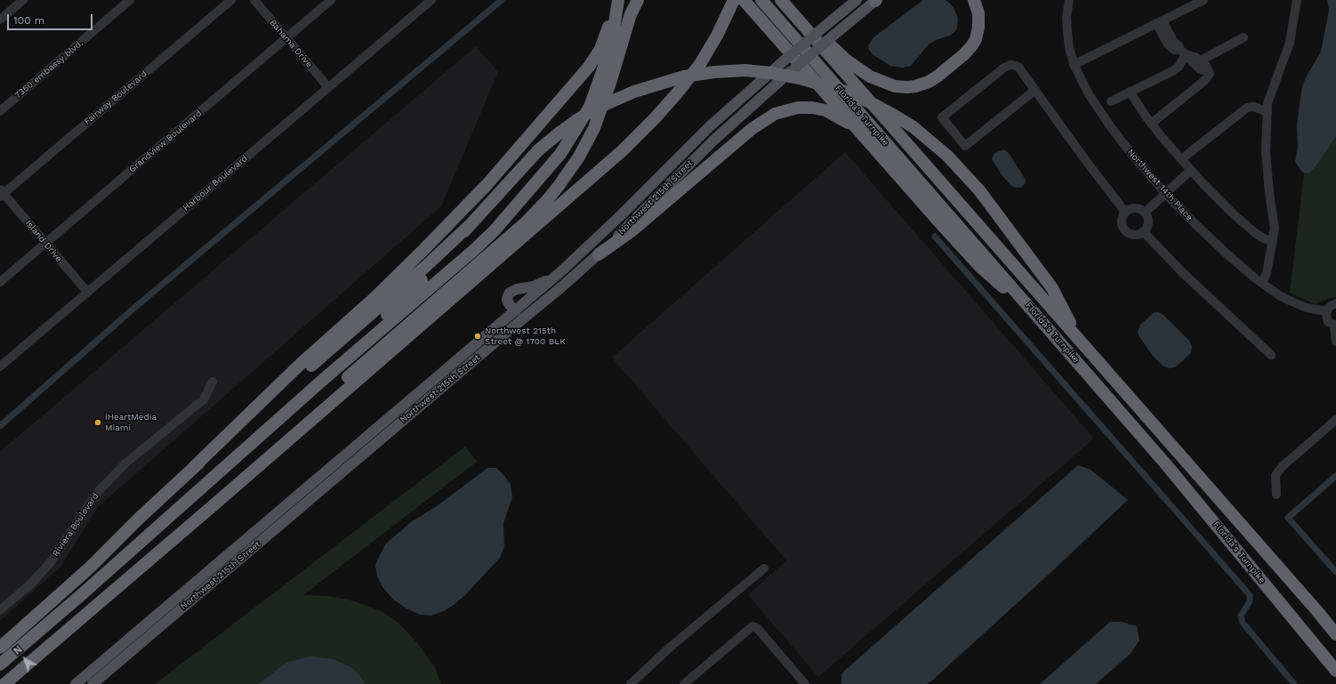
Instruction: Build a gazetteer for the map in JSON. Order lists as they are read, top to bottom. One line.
{"streets":{"highway":["Florida's Turnpike"],"main road":["Northwest 215th Street"],"street":["Bahama Drive","7350 embassy blvd.","Fairway Boulevard","Grandview Boulevard","Harbour Boulevard","Northwest 14th Place","Island Drive","Riviera Boulevard"]},"crossings":[["Bahama Drive","Grandview Boulevard"],["Bahama Drive","Harbour Boulevard"],["Fairway Boulevard","Island Drive"],["Grandview Boulevard","Island Drive"],["Harbour Boulevard","Island Drive"]],"places":["Northwest 215th Street @ 1700 BLK","iHeartMedia Miami"],"scale_bar":"100 m","north":"top left"}
